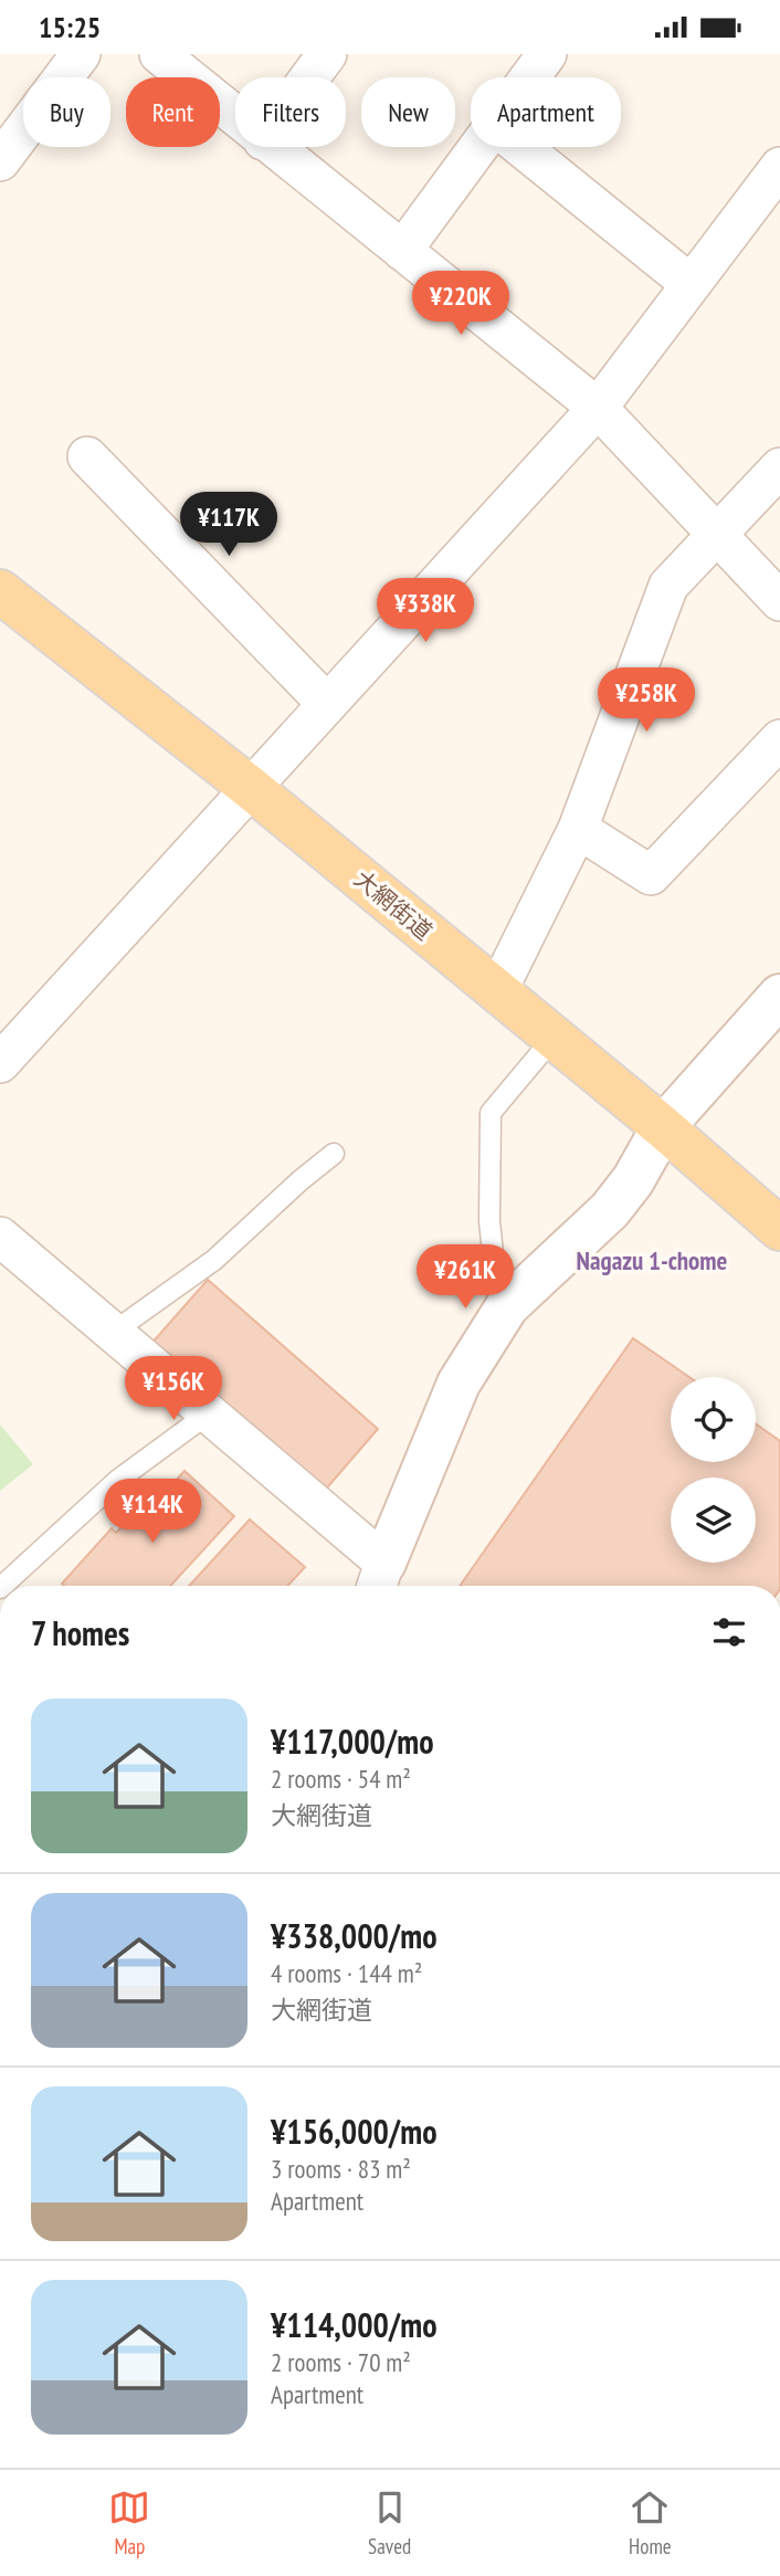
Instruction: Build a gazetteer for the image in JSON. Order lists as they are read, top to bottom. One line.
{"streets":{"main road":["大網街道"]},"districts":["Nagazu 1-chome"],"page":{"status":"15:25","chip":["Buy","Rent","Filters","New","Apartment"],"price":["¥220K","¥117K","¥338K","¥258K","¥261K","¥156K","¥114K"],"heading":"7 homes","list":[{"name":"¥117,000/mo","note":"2 rooms · 54 m² · 大網街道"},{"name":"¥338,000/mo","note":"4 rooms · 144 m² · 大網街道"},{"name":"¥156,000/mo","note":"3 rooms · 83 m² · Apartment"},{"name":"¥114,000/mo","note":"2 rooms · 70 m² · Apartment"}],"tabs":["Map","Saved","Home"]}}
